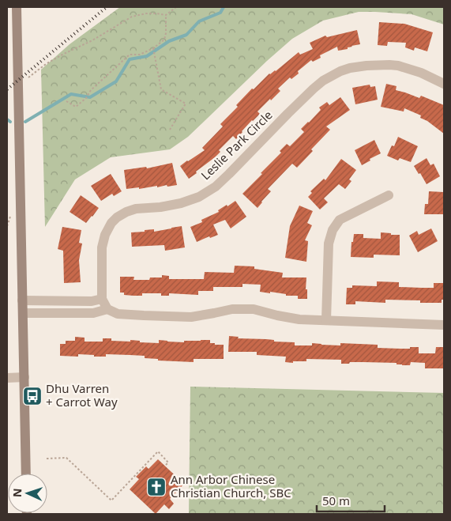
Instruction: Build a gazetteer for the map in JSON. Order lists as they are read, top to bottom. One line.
{"streets":{"street":["Leslie Park Circle"]},"places":{"bus stop":["Dhu Varren + Carrot Way"],"church":["Ann Arbor Chinese Christian Church, SBC"]},"scale_bar":"50 m","north":"left"}
